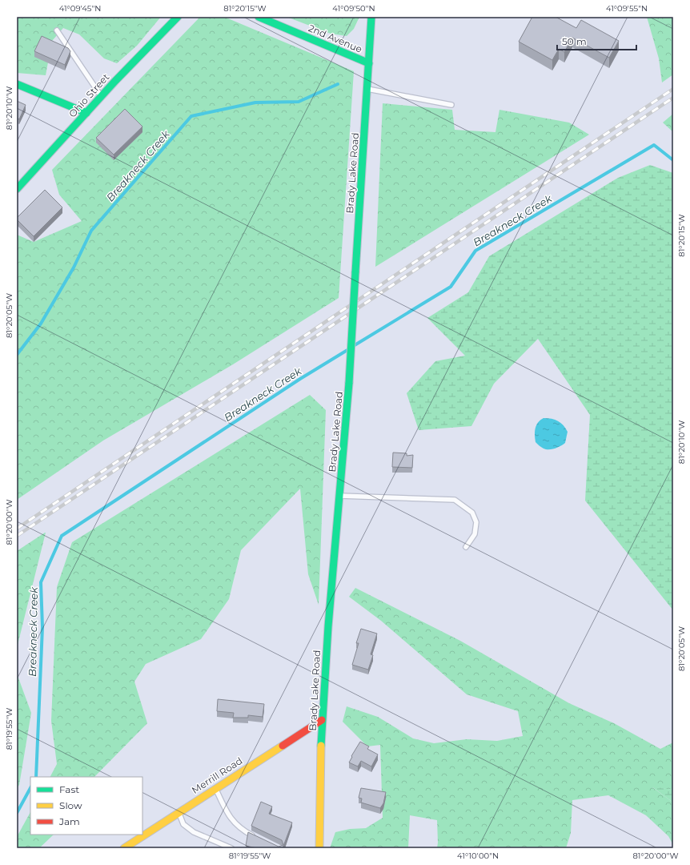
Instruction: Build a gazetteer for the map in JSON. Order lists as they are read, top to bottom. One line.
{"streets":{"street":["2nd Avenue","Ohio Street","Brady Lake Road","Merrill Road"]},"crossings":[["2nd Avenue","Brady Lake Road"],["Brady Lake Road","Merrill Road"]],"water":["Breakneck Creek"],"legend":["Fast","Slow","Jam"],"scale_bar":"50 m","coordinates":["41°09'45\"N","81°20'15\"W","41°09'50\"N","41°09'55\"N","81°20'10\"W","81°20'05\"W","81°20'00\"W","81°19'55\"W","41°10'00\"N"]}
